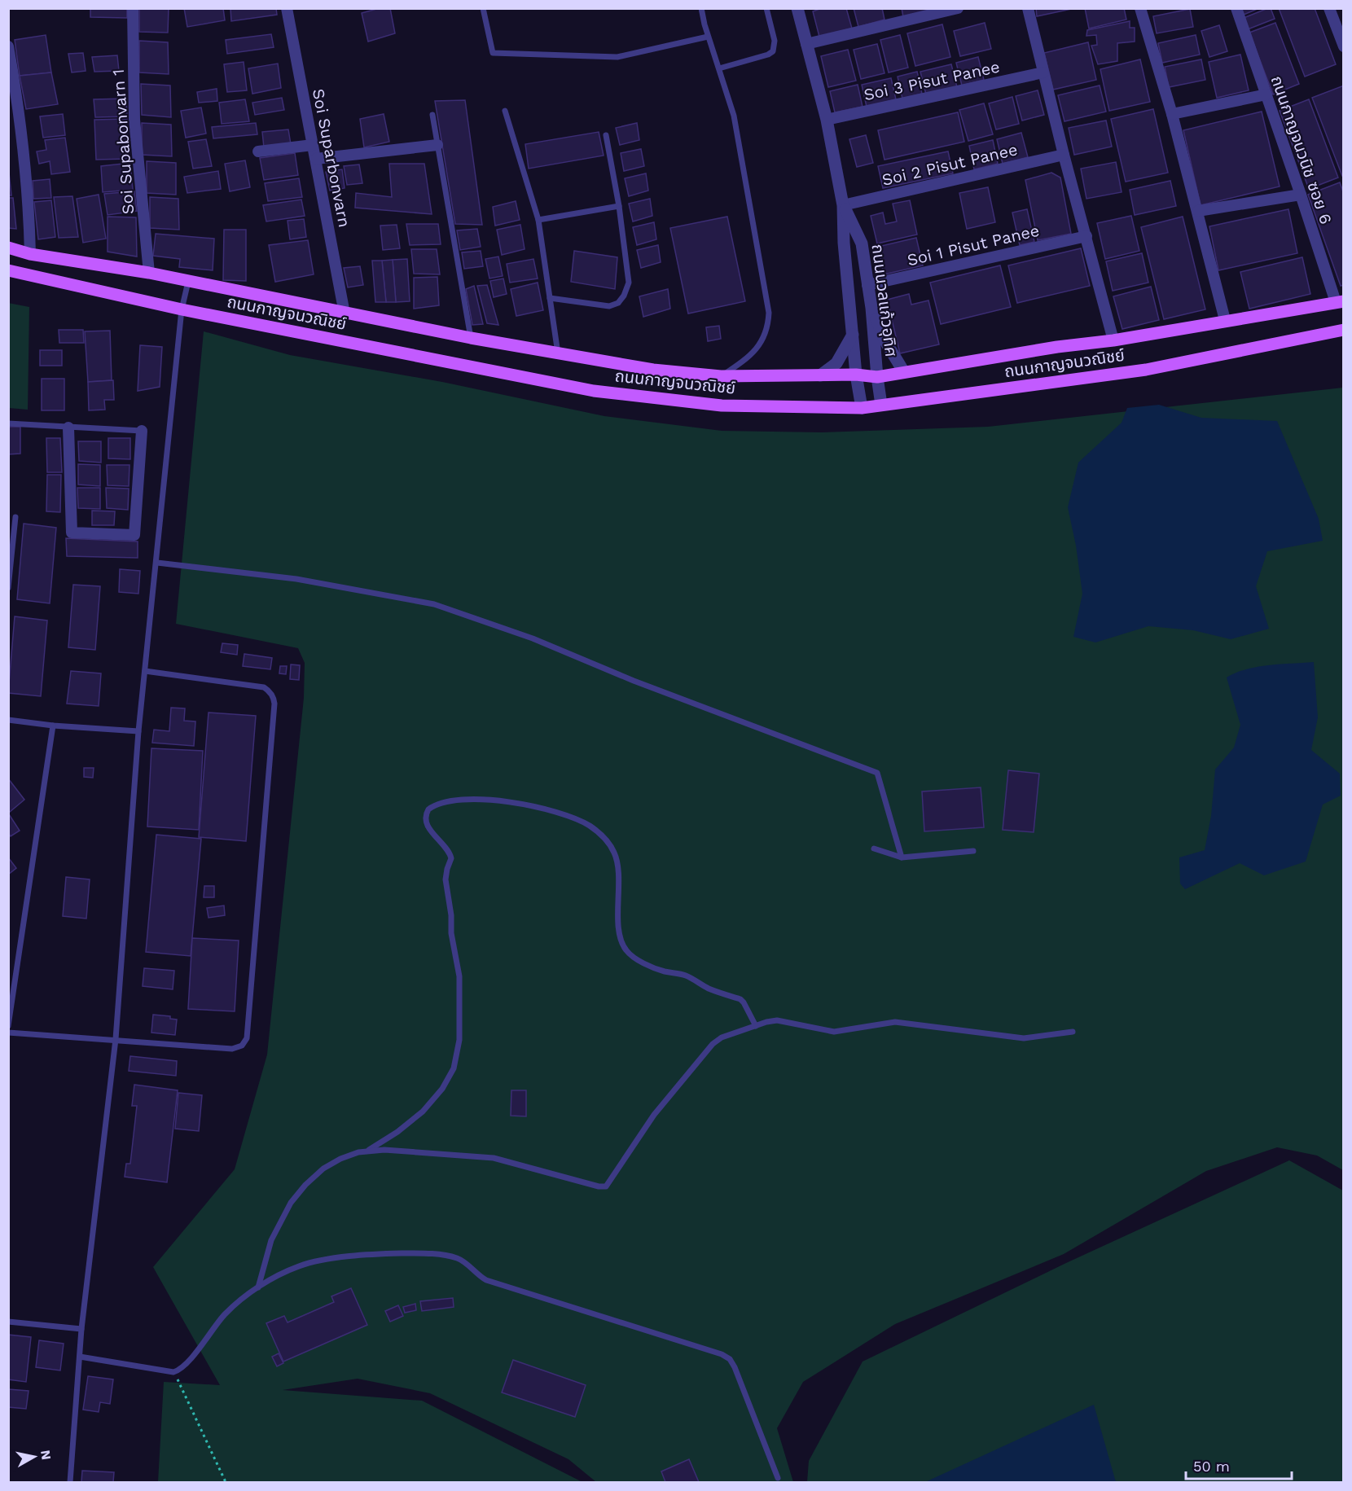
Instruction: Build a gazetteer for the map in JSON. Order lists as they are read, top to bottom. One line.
{"streets":{"main road":["ถนนกาญจนวณิชย์"],"street":["Soi 3 Pisut Panee","Soi Supabonvarn 1","ถนนกาญจนวนิช ซอย 6","Soi Suparbonvarn","Soi 2 Pisut Panee","Soi 1 Pisut Panee","ถนนนวลแก้วอุทิศ"]},"crossings":[["Soi 3 Pisut Panee","ถนนนวลแก้วอุทิศ"],["Soi Supabonvarn 1","ถนนกาญจนวณิชย์"],["ถนนกาญจนวนิช ซอย 6","ถนนกาญจนวณิชย์"],["Soi Suparbonvarn","ถนนกาญจนวณิชย์"],["Soi 2 Pisut Panee","ถนนนวลแก้วอุทิศ"],["Soi 1 Pisut Panee","ถนนนวลแก้วอุทิศ"],["ถนนนวลแก้วอุทิศ","ถนนกาญจนวณิชย์"]],"scale_bar":"50 m","north":"right"}
